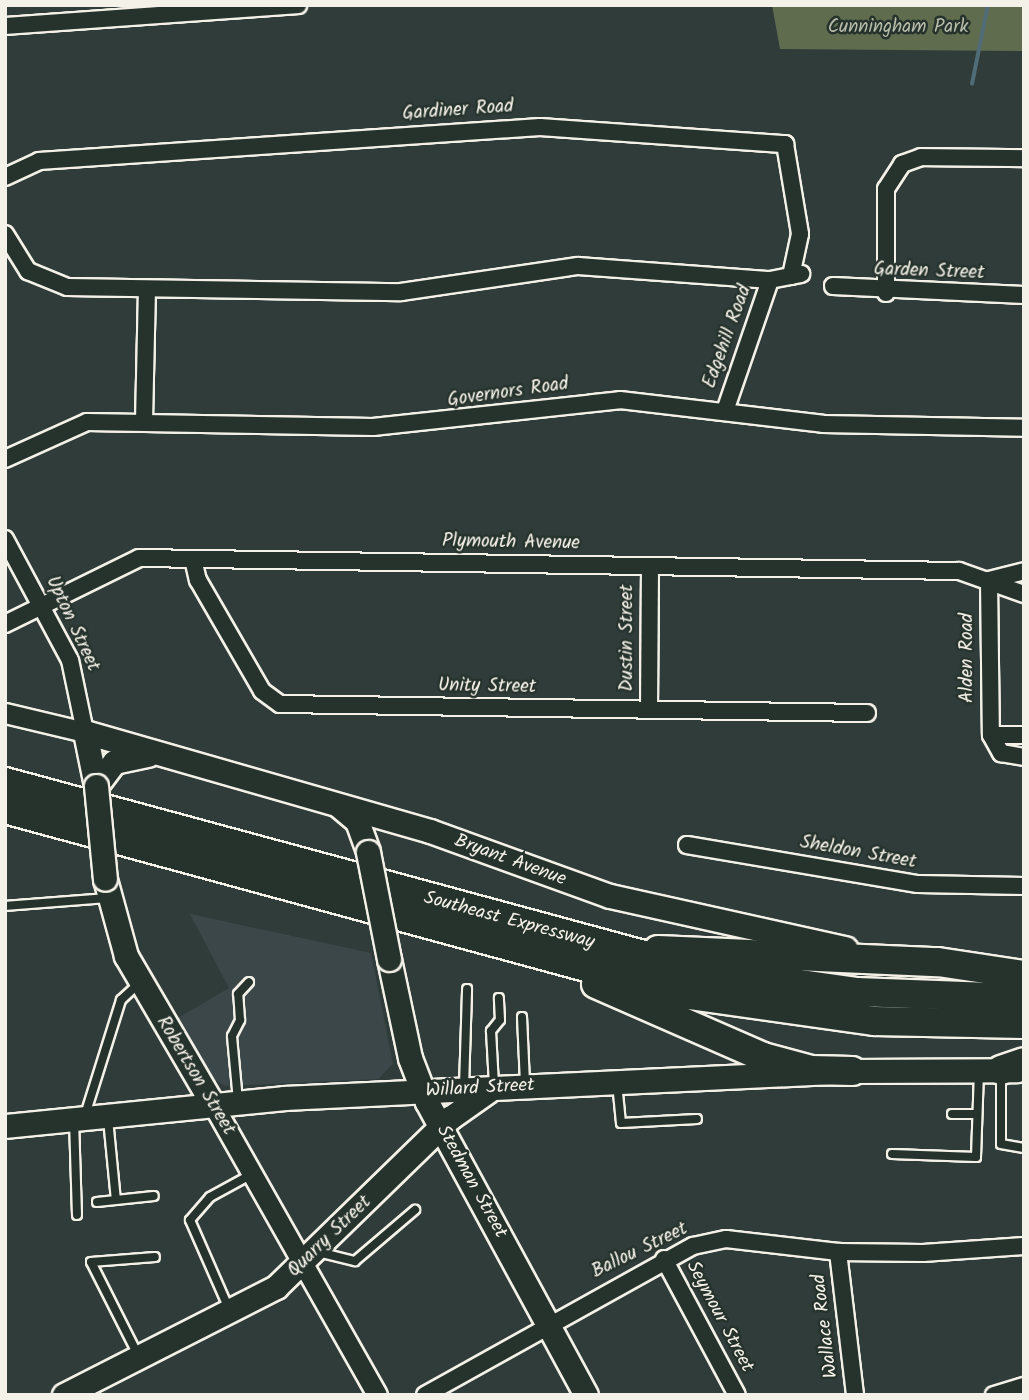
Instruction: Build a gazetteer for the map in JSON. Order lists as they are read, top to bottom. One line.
{"streets":{"highway":["Southeast Expressway"],"main road":["Bryant Avenue","Robertson Street","Willard Street","Stedman Street","Quarry Street"],"street":["Gardiner Road","Garden Street","Edgehill Road","Governors Road","Plymouth Avenue","Upton Street","Dustin Street","Alden Road","Unity Street","Sheldon Street","Ballou Street","Seymour Street","Wallace Road"]},"crossings":[["Gardiner Road","Edgehill Road"],["Edgehill Road","Governors Road"],["Plymouth Avenue","Upton Street"],["Plymouth Avenue","Dustin Street"],["Plymouth Avenue","Alden Road"],["Plymouth Avenue","Unity Street"],["Upton Street","Bryant Avenue"],["Upton Street","Robertson Street"],["Dustin Street","Unity Street"],["Bryant Avenue","Robertson Street"],["Bryant Avenue","Stedman Street"],["Robertson Street","Willard Street"],["Robertson Street","Quarry Street"],["Willard Street","Stedman Street"],["Willard Street","Quarry Street"],["Stedman Street","Quarry Street"],["Stedman Street","Ballou Street"],["Ballou Street","Seymour Street"],["Ballou Street","Wallace Road"]],"parks":["Cunningham Park"]}
